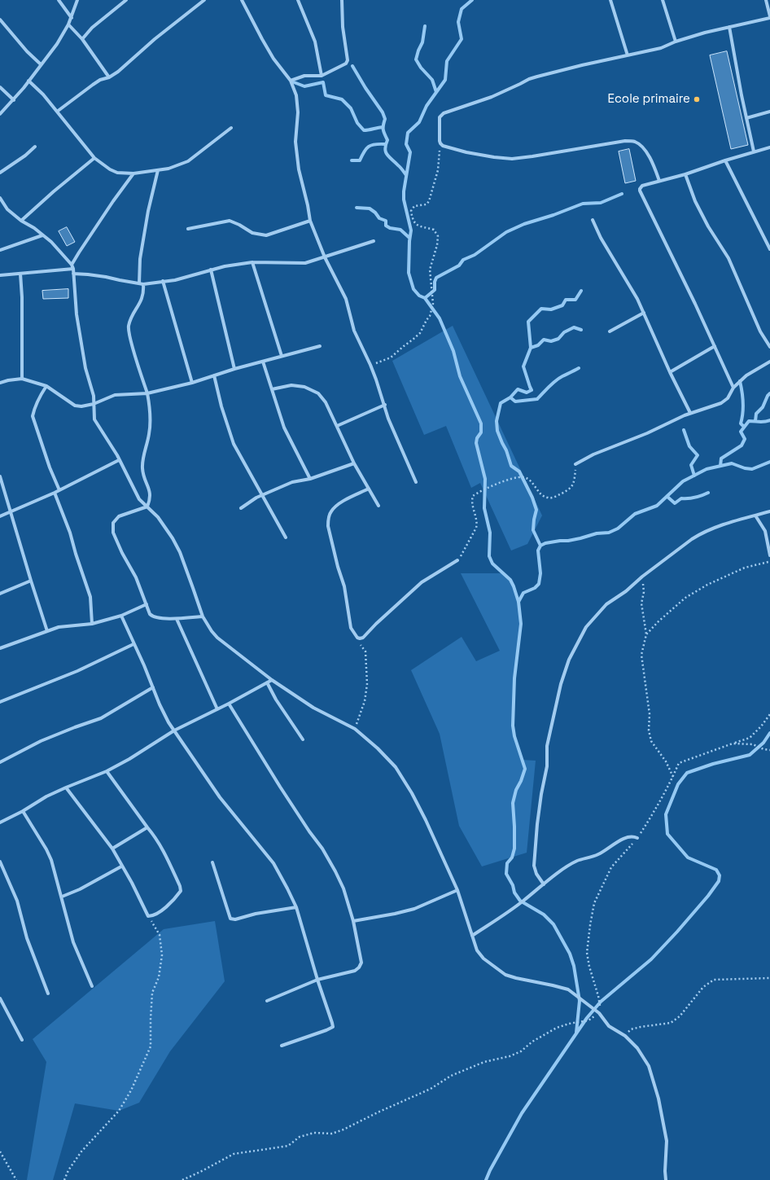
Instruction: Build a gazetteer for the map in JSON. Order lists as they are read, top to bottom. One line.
{"places":["Ecole primaire"]}
